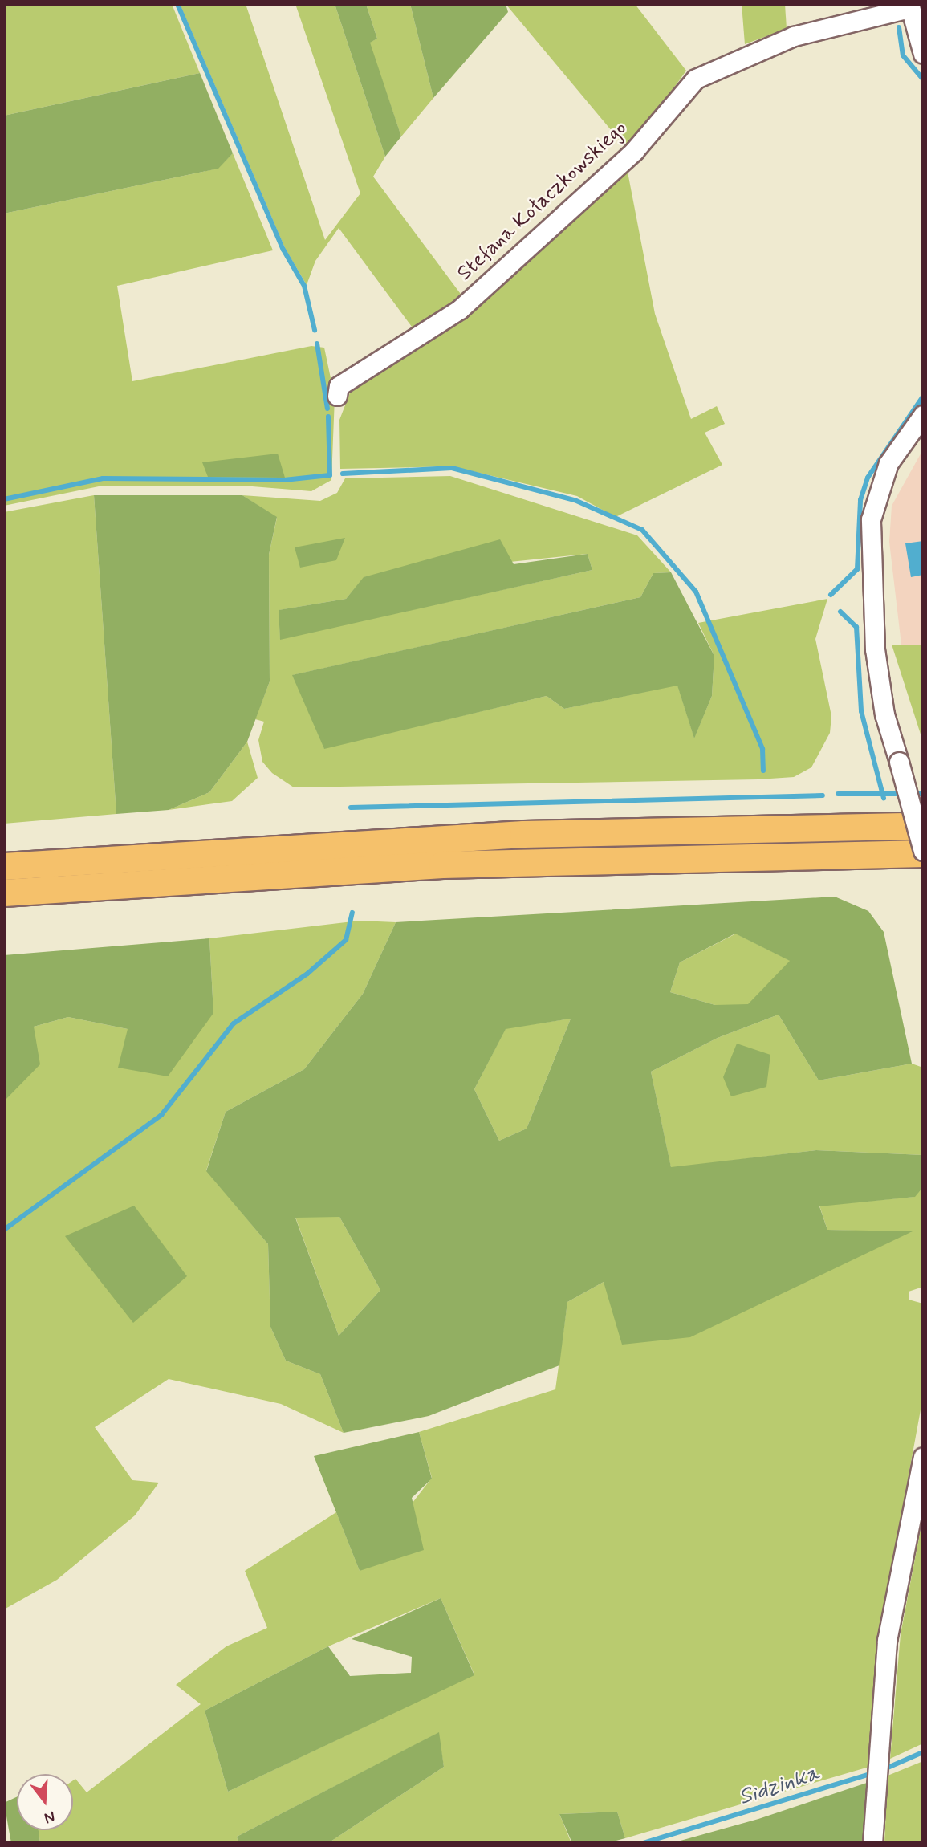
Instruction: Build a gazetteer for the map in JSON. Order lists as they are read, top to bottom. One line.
{"streets":{"street":["Stefana Kołaczkowskiego"]},"water":["Sidzinka"],"north":"bottom"}
